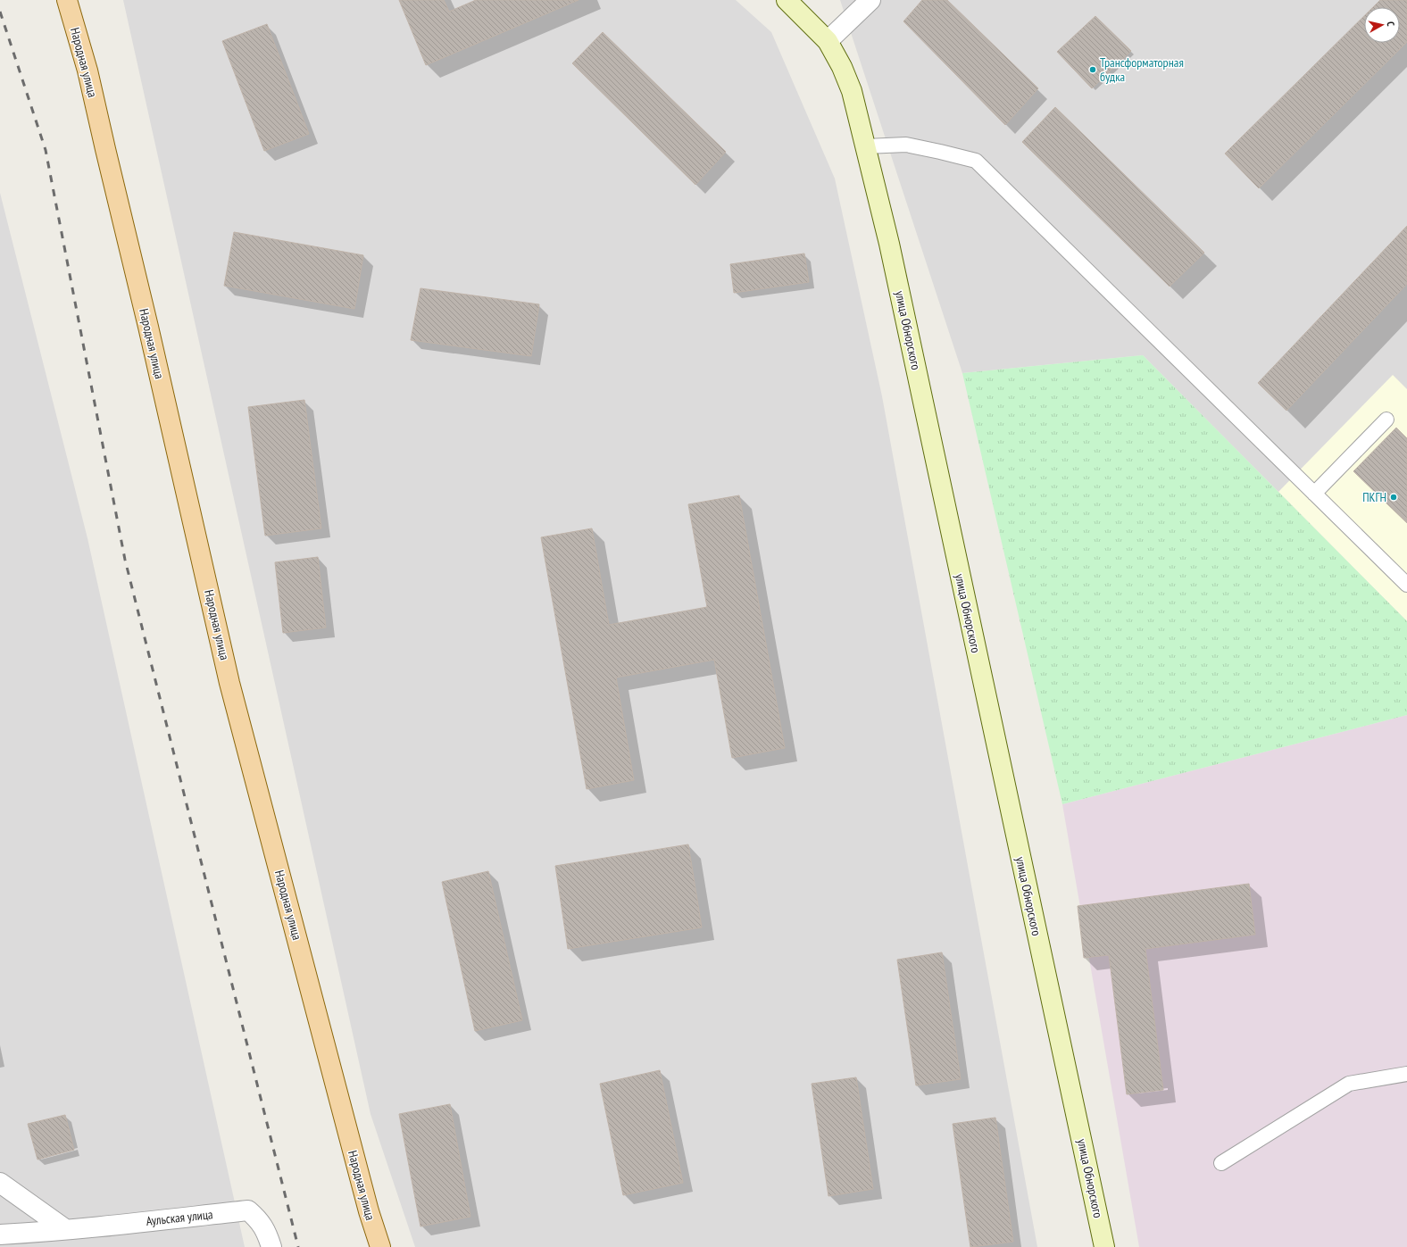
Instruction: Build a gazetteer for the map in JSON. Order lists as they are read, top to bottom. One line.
{"streets":{"main road":["Народная улица","улица Обнорского"],"street":["Аульская улица"]},"places":["Трансформаторная будка","ПКГН"],"north":"right"}
